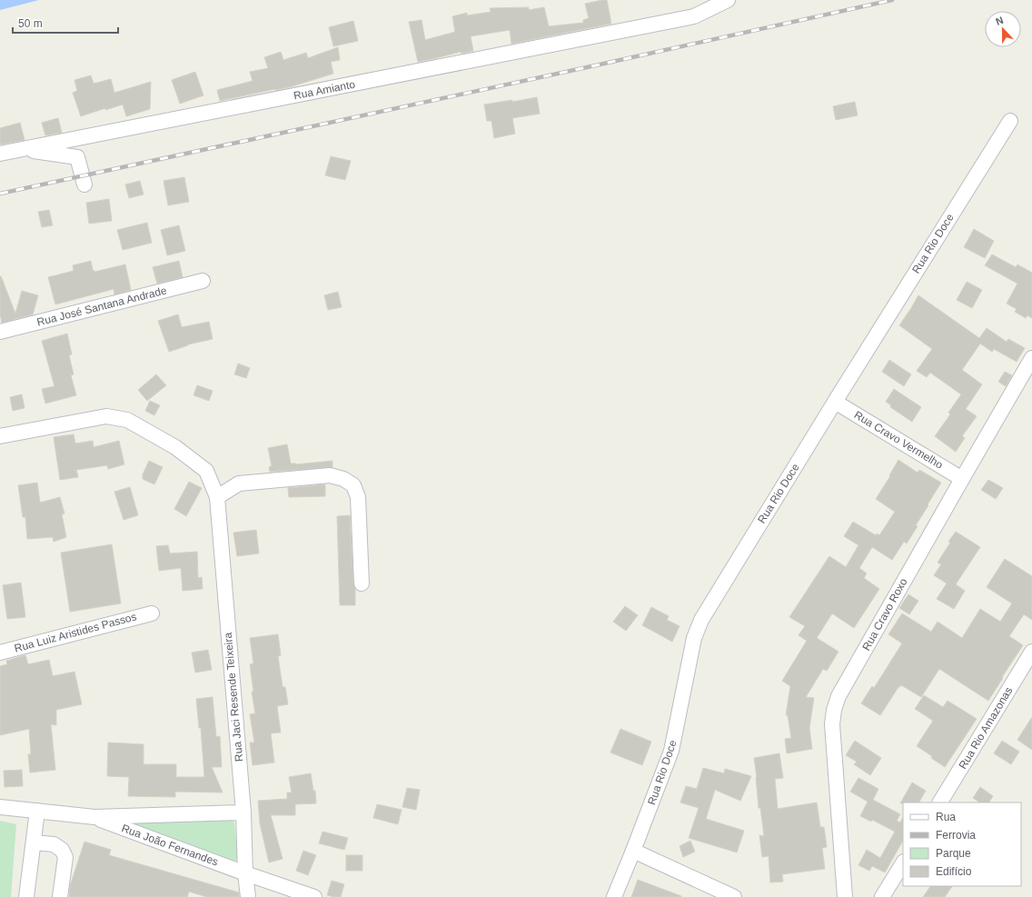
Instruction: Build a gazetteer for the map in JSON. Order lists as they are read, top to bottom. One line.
{"streets":{"street":["Rua Amianto","Rua Rio Doce","Rua José Santana Andrade","Rua Cravo Vermelho","Rua Cravo Roxo","Rua Luiz Aristides Passos","Rua Jaci Resende Teixeira","Rua Rio Amazonas","Rua João Fernandes"]},"crossings":[["Rua Rio Doce","Rua Cravo Vermelho"],["Rua Cravo Vermelho","Rua Cravo Roxo"],["Rua Jaci Resende Teixeira","Rua João Fernandes"]],"legend":["Rua","Ferrovia","Parque","Edifício"],"scale_bar":"50 m","north":"top"}
